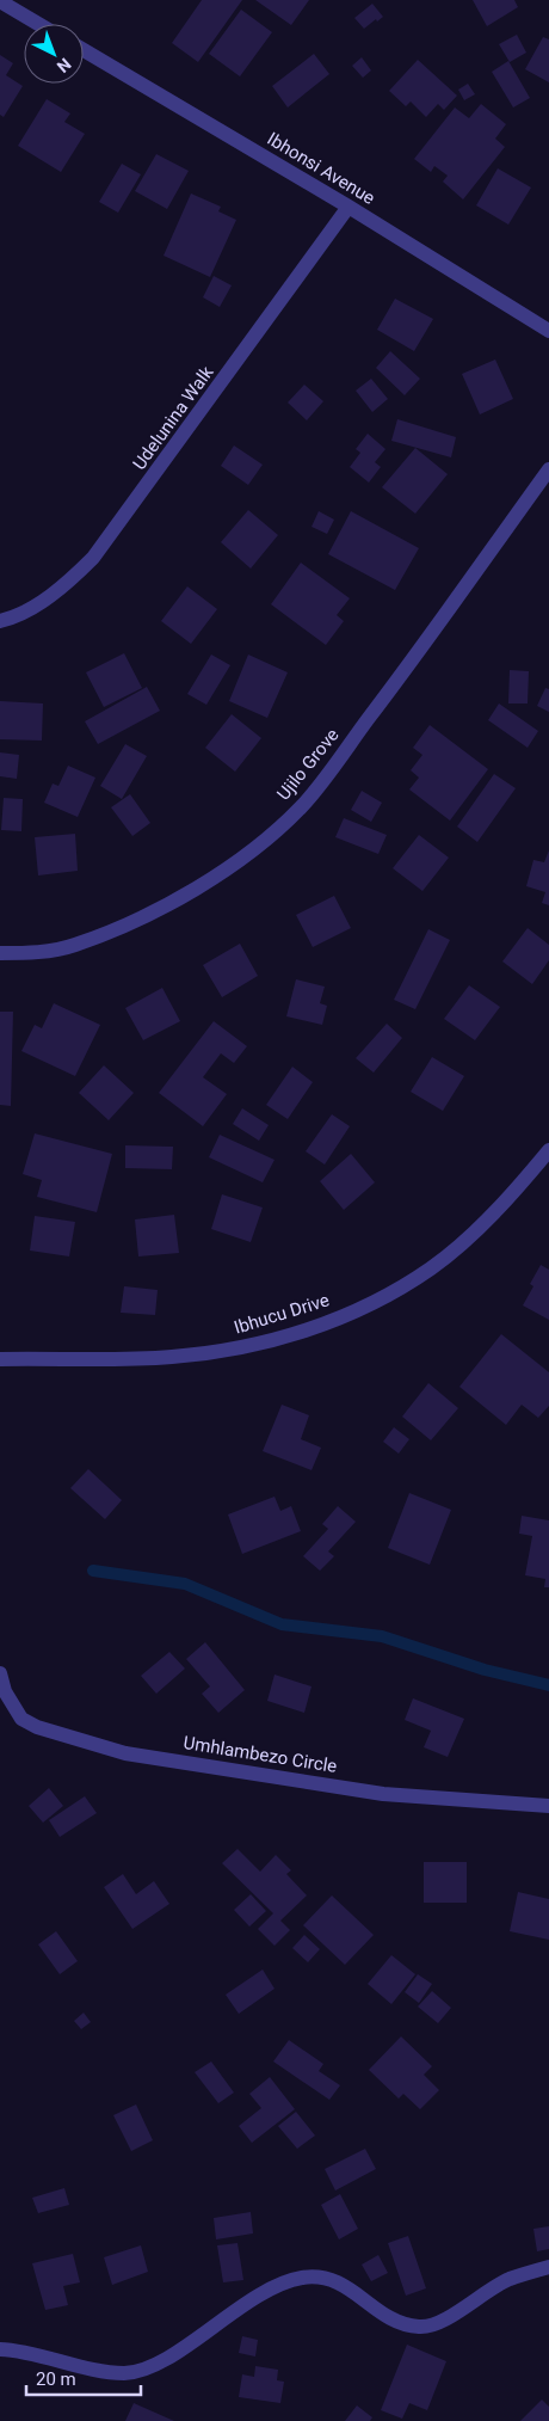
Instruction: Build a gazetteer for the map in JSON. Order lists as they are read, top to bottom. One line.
{"streets":{"street":["Ibhonsi Avenue","Udelunina Walk","Ujilo Grove","Ibhucu Drive","Umhlambezo Circle"]},"crossings":[["Ibhonsi Avenue","Udelunina Walk"]],"scale_bar":"20 m","north":"bottom right"}
